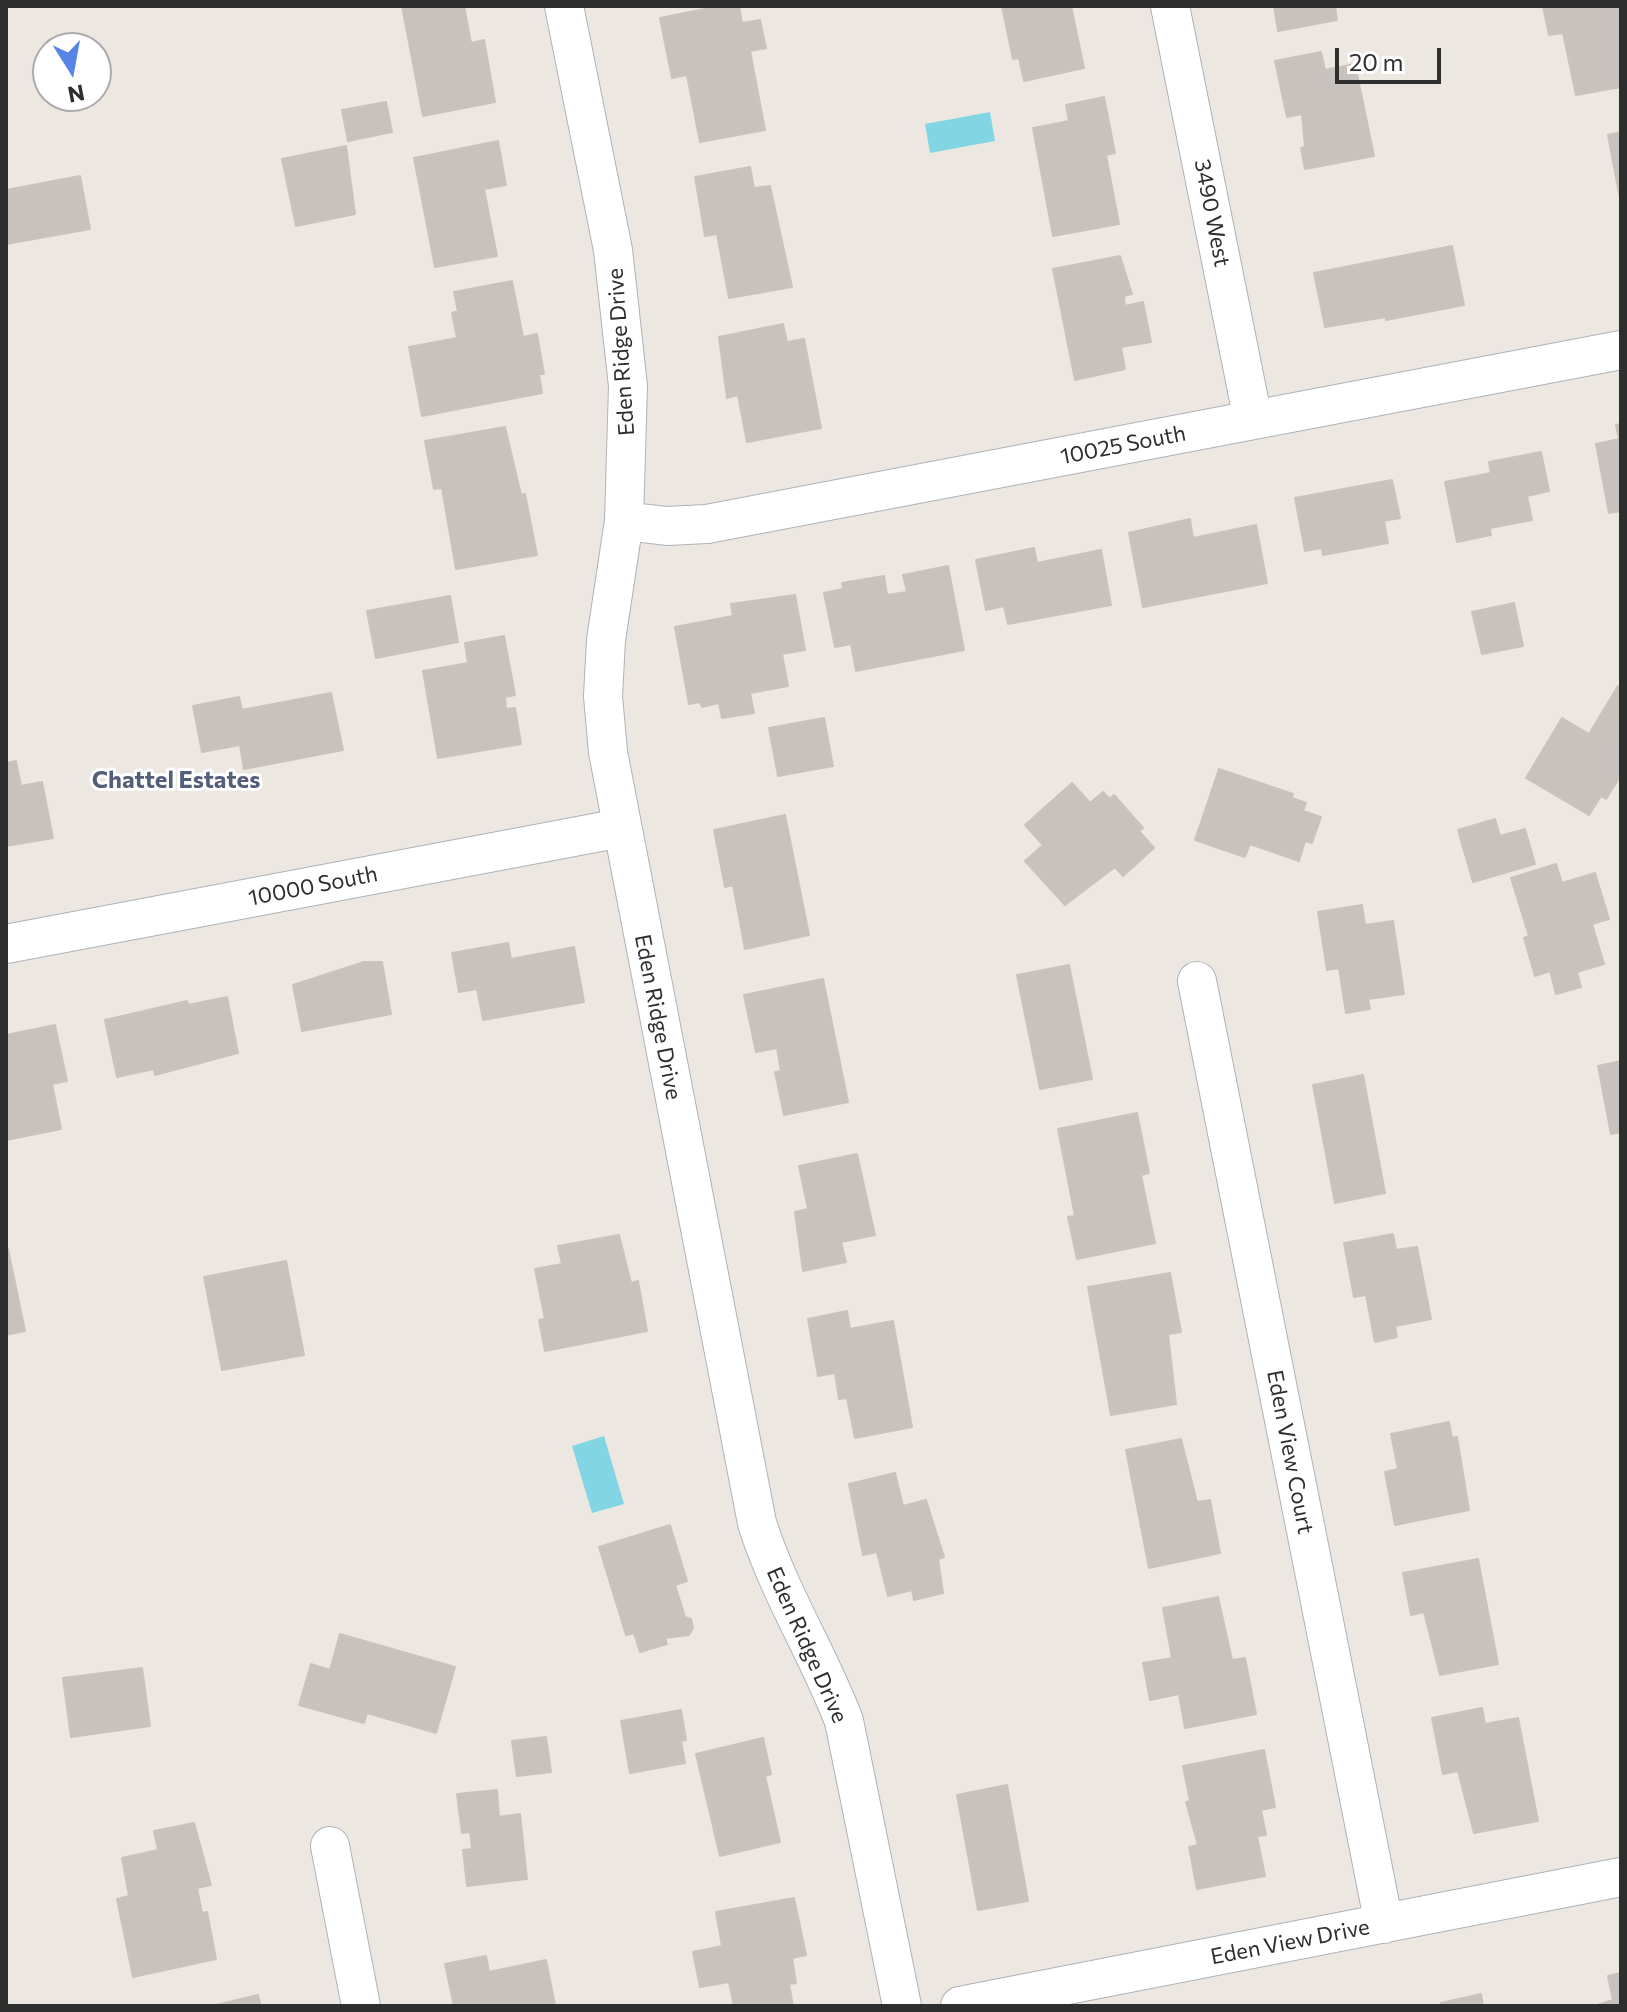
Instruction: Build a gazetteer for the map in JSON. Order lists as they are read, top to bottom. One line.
{"streets":{"street":["3490 West","Eden Ridge Drive","10025 South","10000 South","Eden View Court","Eden View Drive"]},"crossings":[["3490 West","10025 South"],["Eden Ridge Drive","10025 South"],["Eden Ridge Drive","10000 South"],["Eden View Court","Eden View Drive"]],"districts":["Chattel Estates"],"scale_bar":"20 m","north":"bottom"}
